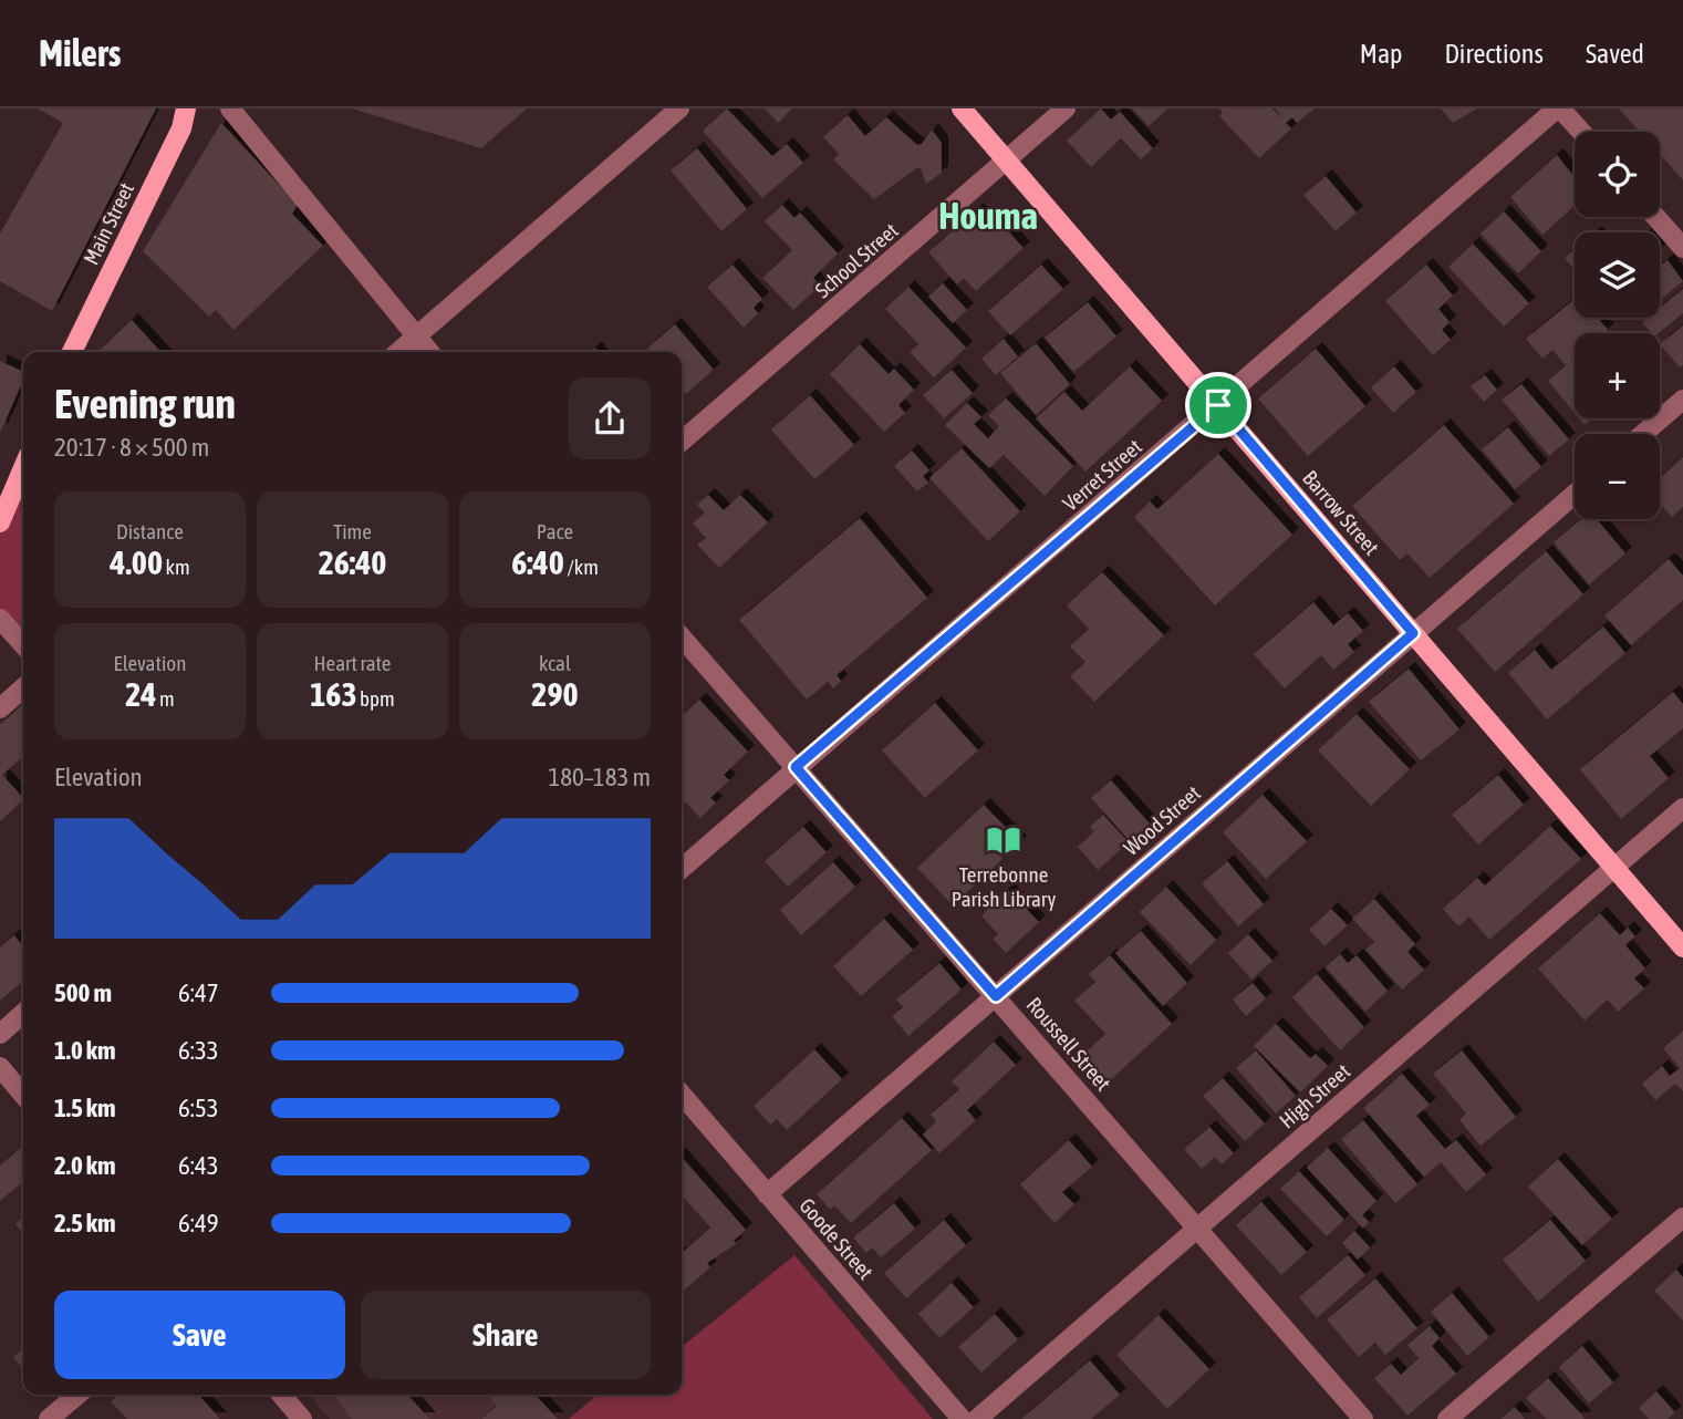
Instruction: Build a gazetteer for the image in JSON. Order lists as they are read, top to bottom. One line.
{"streets":{"main road":["Main Street","Barrow Street"],"street":["School Street","Verret Street","Wood Street","Roussell Street","High Street","Goode Street"]},"crossings":[["School Street","Barrow Street"],["Verret Street","Barrow Street"],["Verret Street","Roussell Street"],["Barrow Street","Wood Street"],["Barrow Street","High Street"],["Wood Street","Roussell Street"],["Wood Street","Goode Street"],["Roussell Street","High Street"]],"districts":["Houma"],"places":{"library":["Terrebonne Parish Library"]},"page":{"header":"Milers","nav":["Map","Directions","Saved"],"map_buttons":["+","−"],"heading":["Evening run","20:17 · 8 × 500 m"],"stats":[["Distance","4.00 km"],["Time","26:40"],["Pace","6:40 /km"],["Elevation","24 m"],["Heart rate","163 bpm"],["kcal","290"]],"chart":["Elevation","180–183 m"],"list":[{"name":"500 m","note":"6:47"},{"name":"1.0 km","note":"6:33"},{"name":"1.5 km","note":"6:53"},{"name":"2.0 km","note":"6:43"},{"name":"2.5 km","note":"6:49"}],"buttons":["Save","Share"]}}
